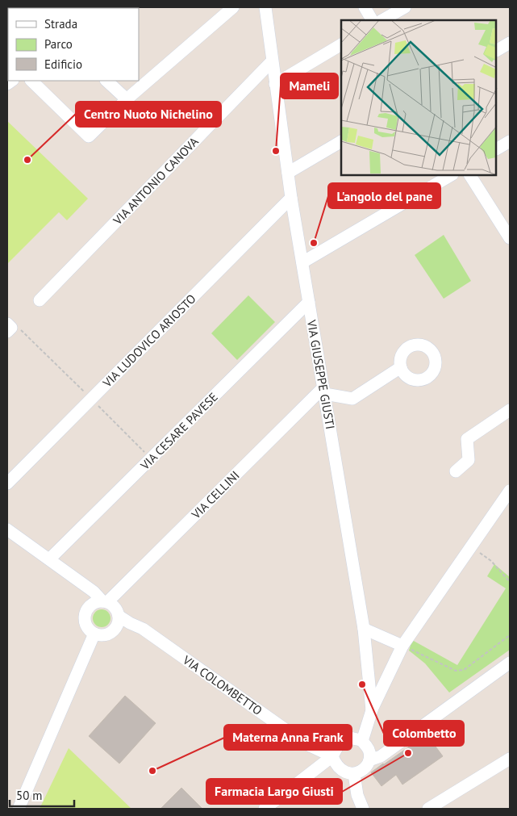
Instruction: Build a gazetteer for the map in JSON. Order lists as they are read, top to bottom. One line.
{"streets":{"street":["VIA ANTONIO CANOVA","VIA LUDOVICO ARIOSTO","VIA GIUSEPPE GIUSTI","VIA CESARE PAVESE","VIA CELLINI","VIA COLOMBETTO"]},"crossings":[["VIA ANTONIO CANOVA","VIA GIUSEPPE GIUSTI"],["VIA LUDOVICO ARIOSTO","VIA GIUSEPPE GIUSTI"],["VIA GIUSEPPE GIUSTI","VIA CESARE PAVESE"],["VIA GIUSEPPE GIUSTI","VIA CELLINI"],["VIA GIUSEPPE GIUSTI","VIA COLOMBETTO"],["VIA CESARE PAVESE","VIA COLOMBETTO"],["VIA CELLINI","VIA COLOMBETTO"]],"places":["Mameli","Centro Nuoto Nichelino","L'angolo del pane","Colombetto","Farmacia Largo Giusti","Materna Anna Frank"],"legend":["Strada","Parco","Edificio"],"scale_bar":"50 m"}
